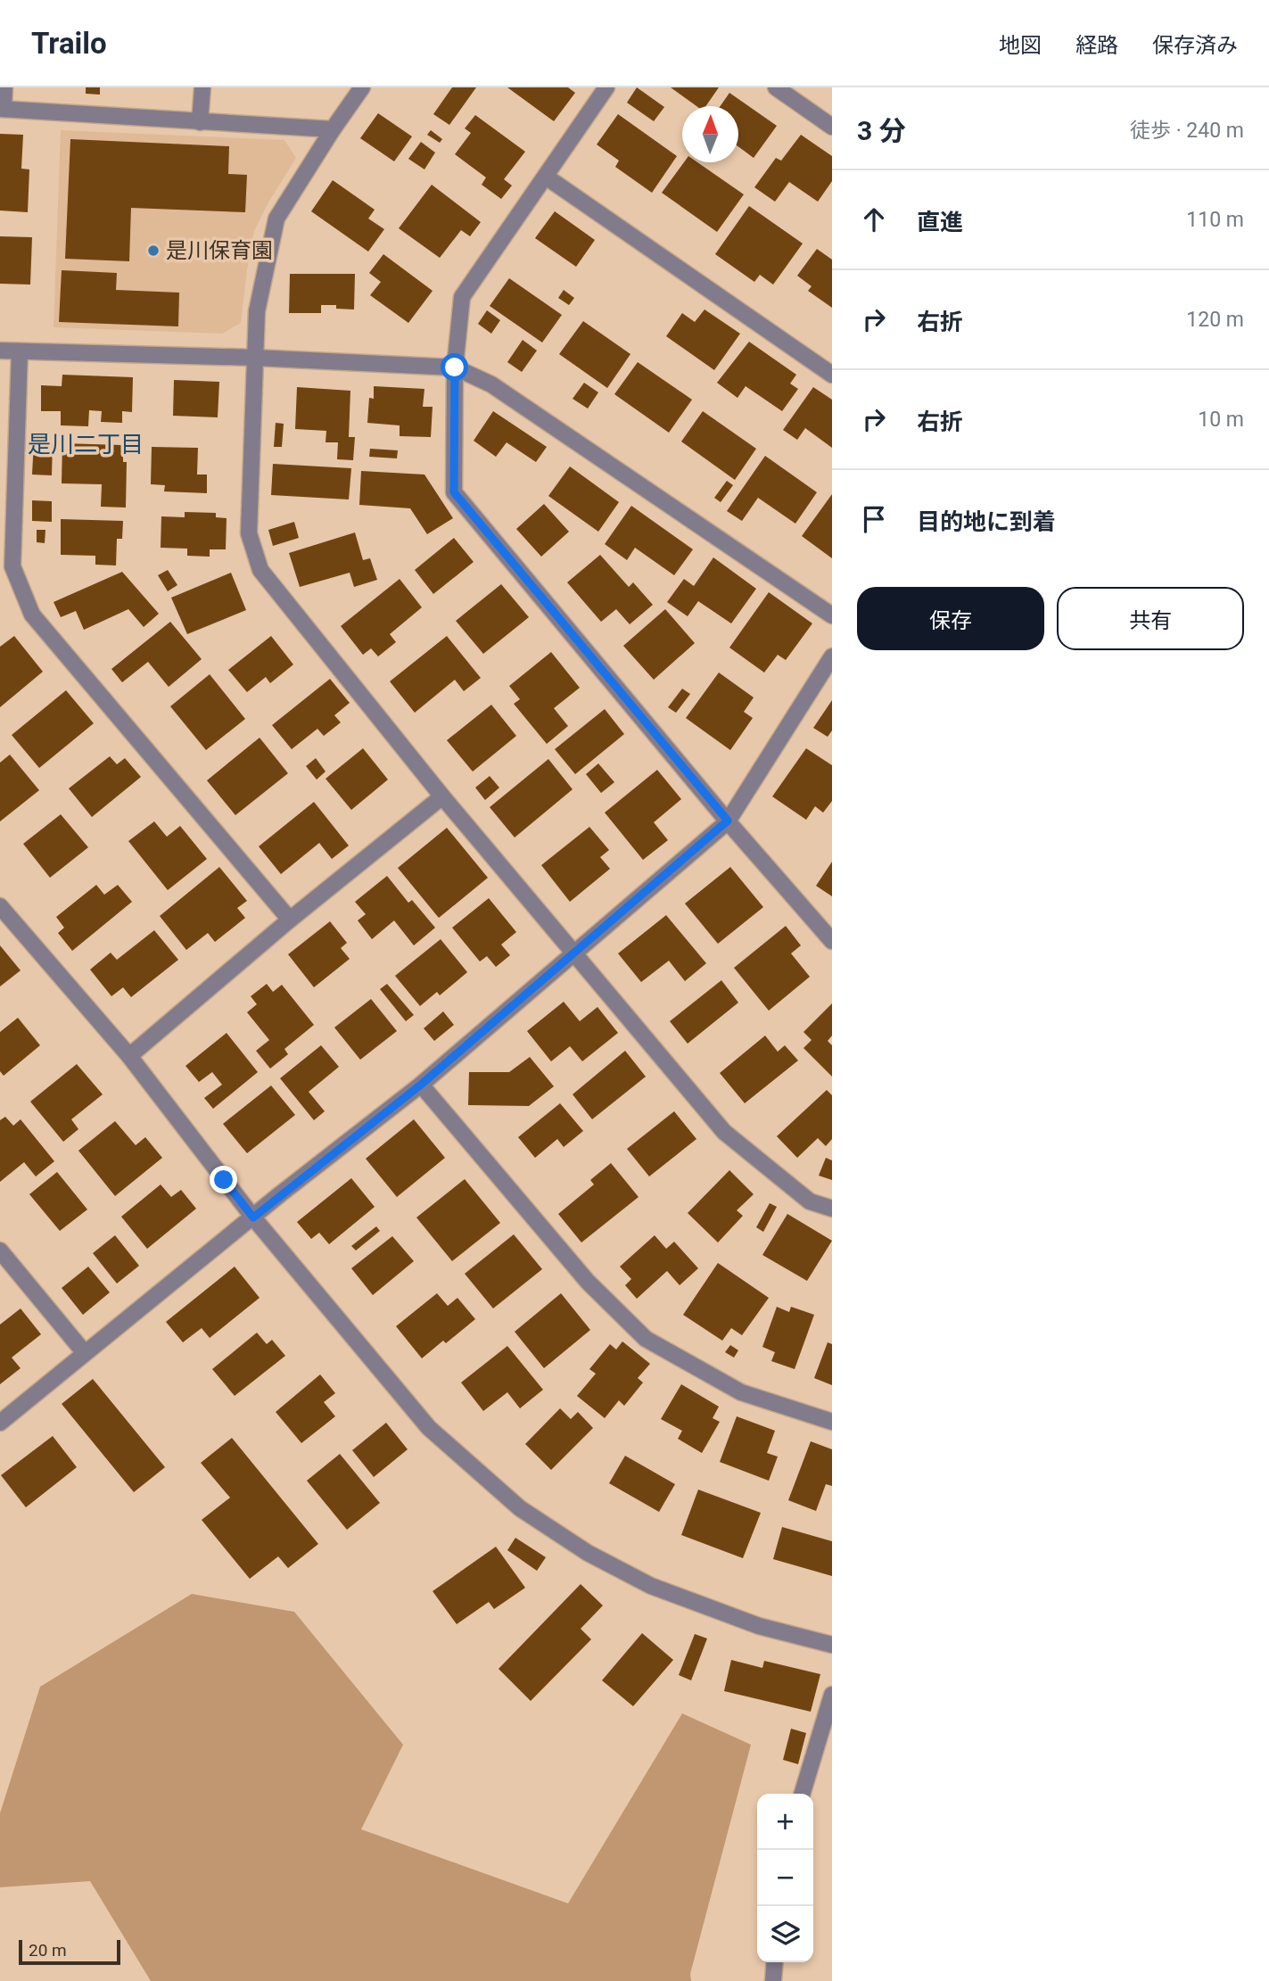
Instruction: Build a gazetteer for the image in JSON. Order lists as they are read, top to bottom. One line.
{"districts":["是川二丁目"],"places":["是川保育園"],"scale_bar":"20 m","north":"top","page":{"header":"Trailo","nav":["地図","経路","保存済み"],"heading":["3 分","徒歩 · 240 m"],"list":[["直進","110 m"],["右折","120 m"],["右折","10 m"],"目的地に到着"],"buttons":["保存","共有"],"map_buttons":["+","−"],"scale":"20 m"}}
